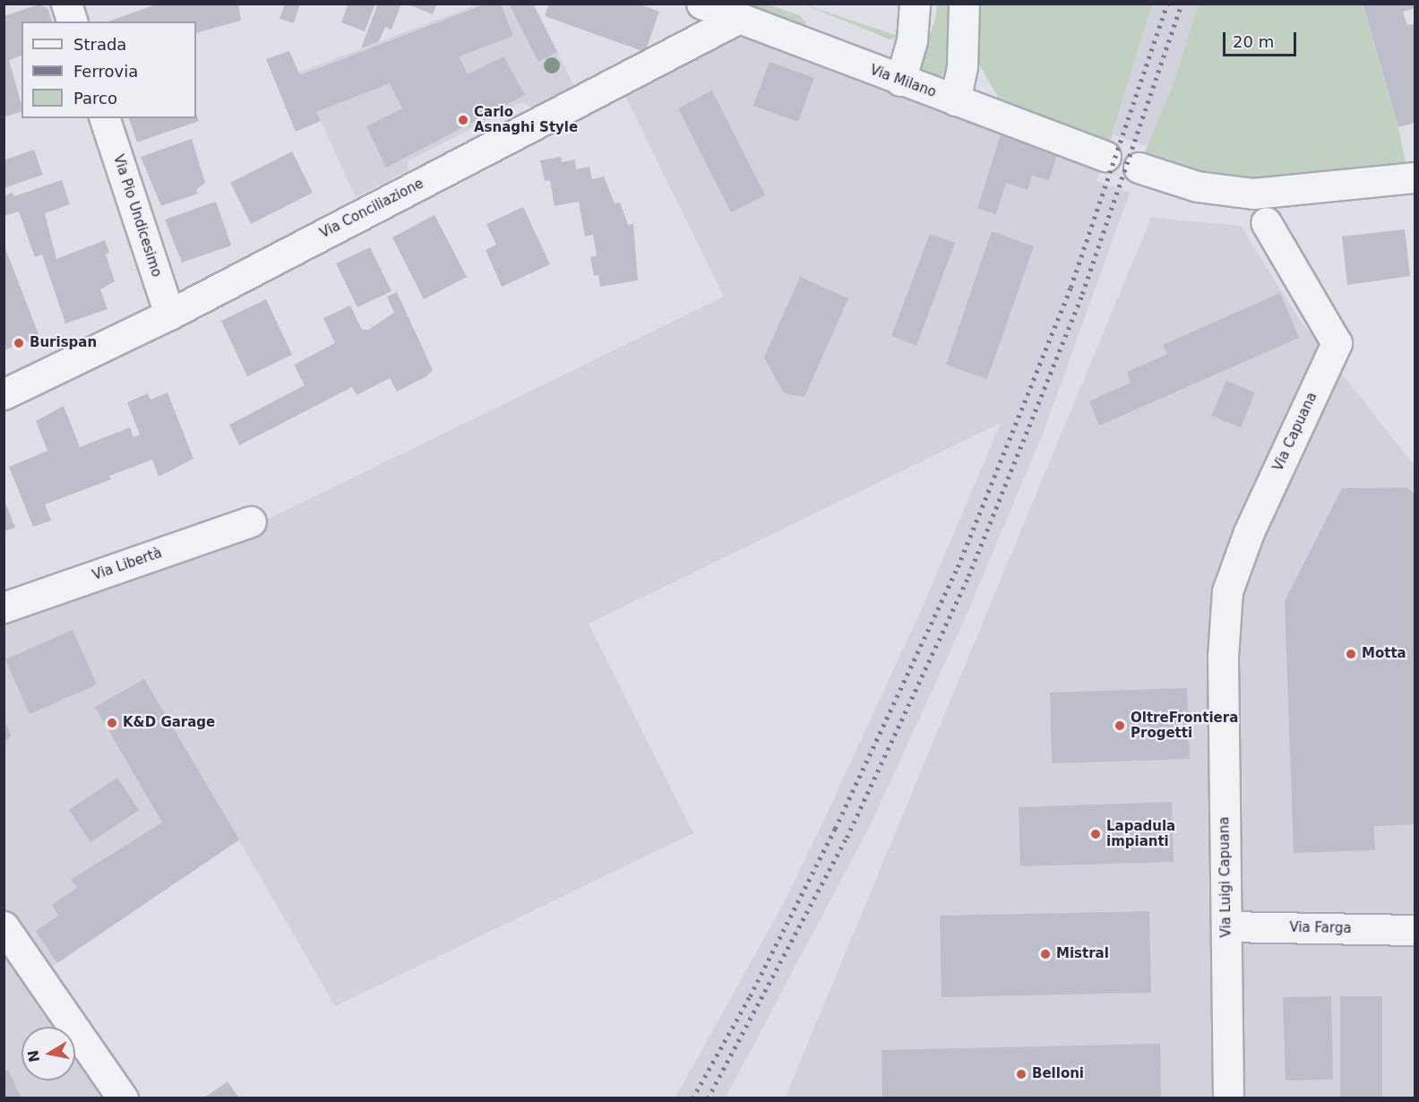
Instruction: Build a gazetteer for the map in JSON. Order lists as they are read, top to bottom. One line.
{"streets":{"street":["Via Milano","Via Conciliazione","Via Pio Undicesimo","Via Capuana","Via Libertà","Via Luigi Capuana","Via Farga"]},"crossings":[["Via Milano","Via Conciliazione"],["Via Conciliazione","Via Pio Undicesimo"],["Via Capuana","Via Luigi Capuana"],["Via Luigi Capuana","Via Farga"]],"places":["Carlo Asnaghi Style","Burispan","Motta","K&D Garage","OltreFrontiera Progetti","Lapadula impianti","Mistral","Belloni"],"legend":["Strada","Ferrovia","Parco"],"scale_bar":"20 m","north":"left"}
